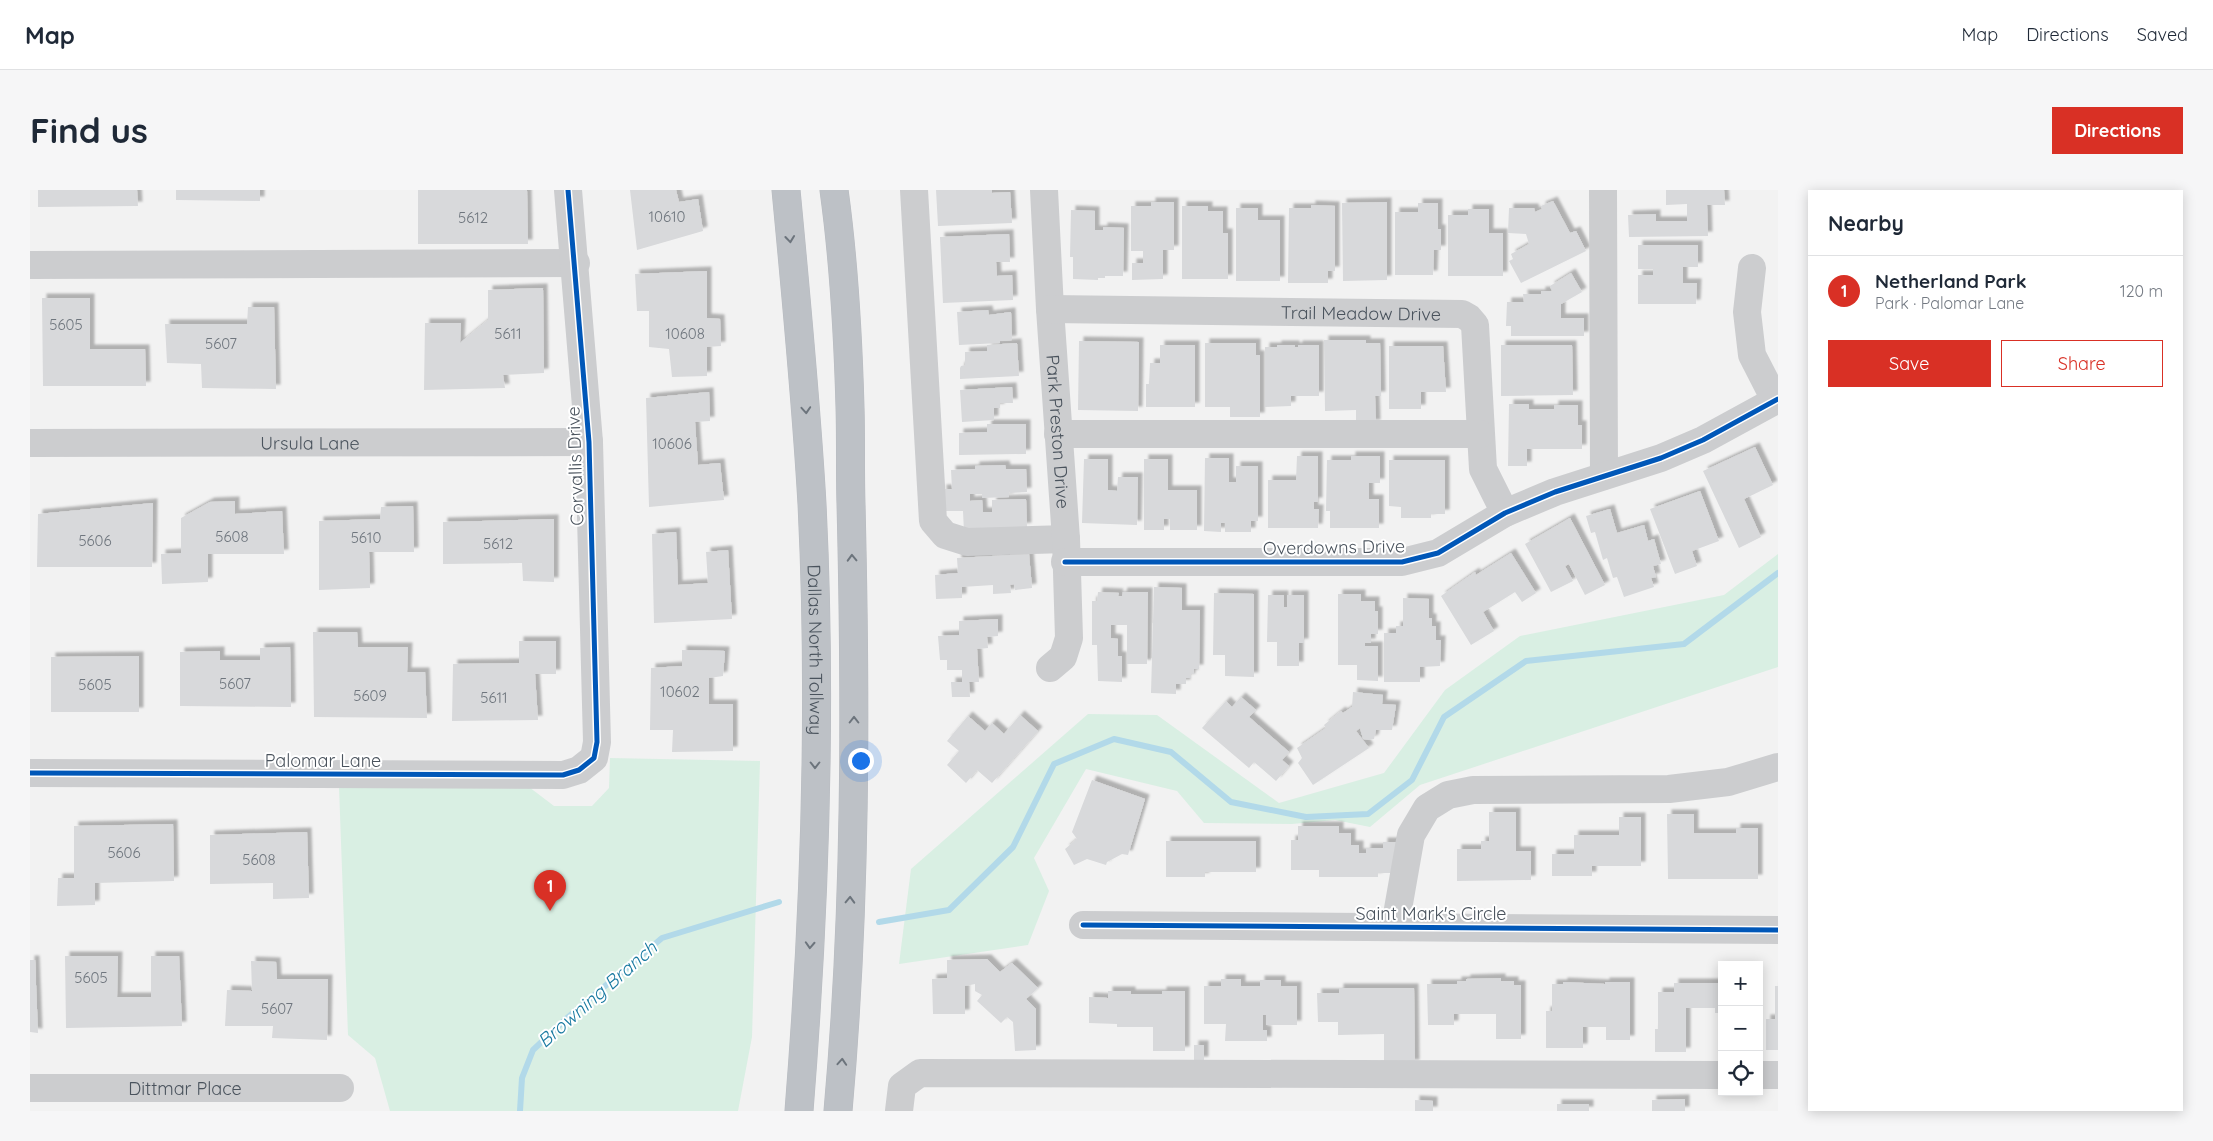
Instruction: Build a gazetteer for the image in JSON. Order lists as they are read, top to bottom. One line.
{"streets":{"highway":["Dallas North Tollway"],"street":["Trail Meadow Drive","Park Preston Drive","Ursula Lane","Corvallis Drive","Overdowns Drive","Palomar Lane","Saint Mark's Circle","Dittmar Place"]},"crossings":[["Trail Meadow Drive","Park Preston Drive"],["Trail Meadow Drive","Overdowns Drive"],["Park Preston Drive","Overdowns Drive"],["Ursula Lane","Corvallis Drive"],["Corvallis Drive","Palomar Lane"]],"water":["Browning Branch"],"house_numbers":["10610","5612","5605","5611","10608","5607","10606","5608","5610","5606","5612","5607","5605","10602","5609","5611","5606","5608","5605","5607"],"page":{"header":"Map","nav":["Map","Directions","Saved"],"buttons":["Directions",["Save","Share"]],"title":"Find us","heading":"Nearby","list":[{"mark":"1","name":"Netherland Park","note":"Park · Palomar Lane","value":"120 m"}],"pins":"1","map_buttons":["+","−"]}}
